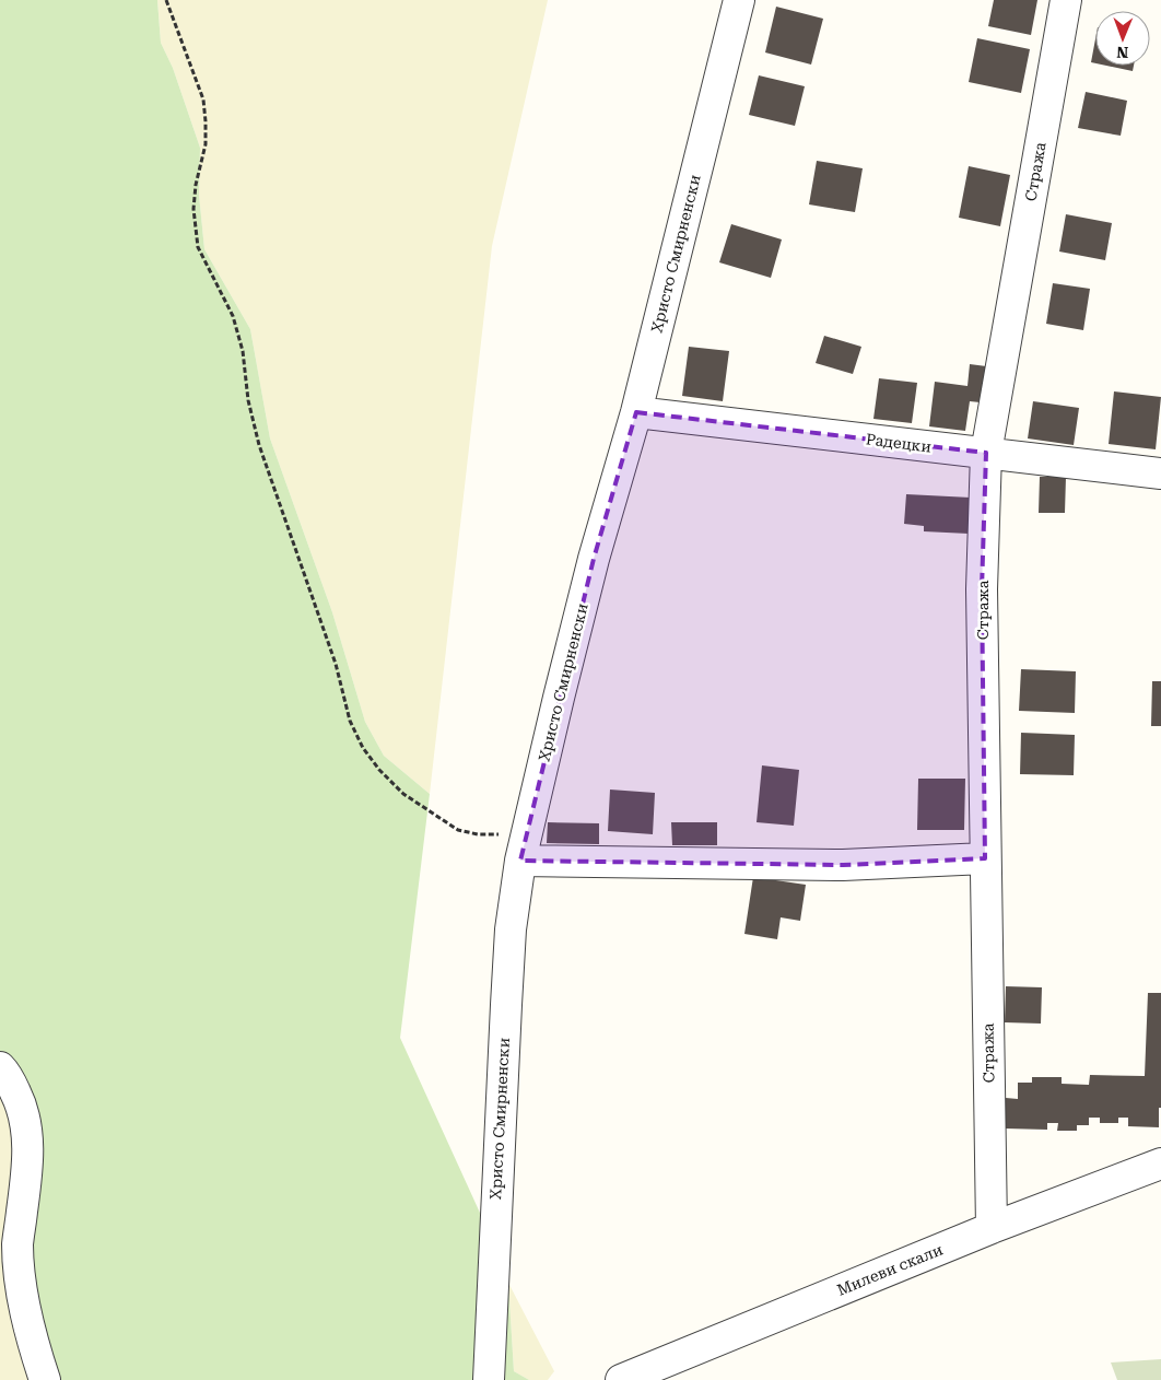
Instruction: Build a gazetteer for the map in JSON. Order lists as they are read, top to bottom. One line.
{"streets":{"street":["Стража","Христо Смирненски","Радецки","Милеви скали"]},"crossings":[["Стража","Радецки"],["Стража","Милеви скали"],["Христо Смирненски","Радецки"]],"north":"bottom"}
